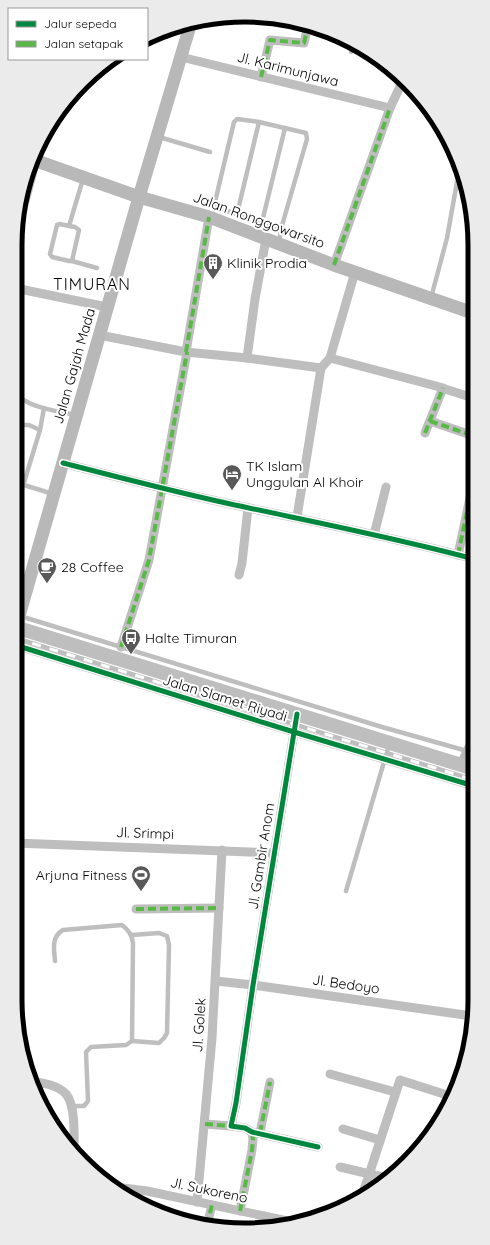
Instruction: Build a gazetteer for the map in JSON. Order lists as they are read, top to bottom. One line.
{"streets":{"main road":["Jalan Ronggowarsito","Jalan Gajah Mada"],"street":["Jl. Karimunjawa","Jalan Slamet Riyadi","Jl. Srimpi","Jl. Gambir Anom","Jl. Bedoyo","Jl. Golek","Jl. Sukoreno"]},"crossings":[["Jl. Karimunjawa","Jalan Gajah Mada"],["Jalan Ronggowarsito","Jalan Gajah Mada"],["Jalan Slamet Riyadi","Jl. Gambir Anom"],["Jl. Srimpi","Jl. Gambir Anom"],["Jl. Srimpi","Jl. Golek"],["Jl. Gambir Anom","Jl. Bedoyo"],["Jl. Bedoyo","Jl. Golek"],["Jl. Golek","Jl. Sukoreno"]],"districts":["TIMURAN"],"places":{"building":["Klinik Prodia"],"hotel":["TK Islam Unggulan Al Khoir"],"cafe":["28 Coffee"],"bus stop":["Halte Timuran"],"sports":["Arjuna Fitness"]},"legend":["Jalur sepeda","Jalan setapak"]}
